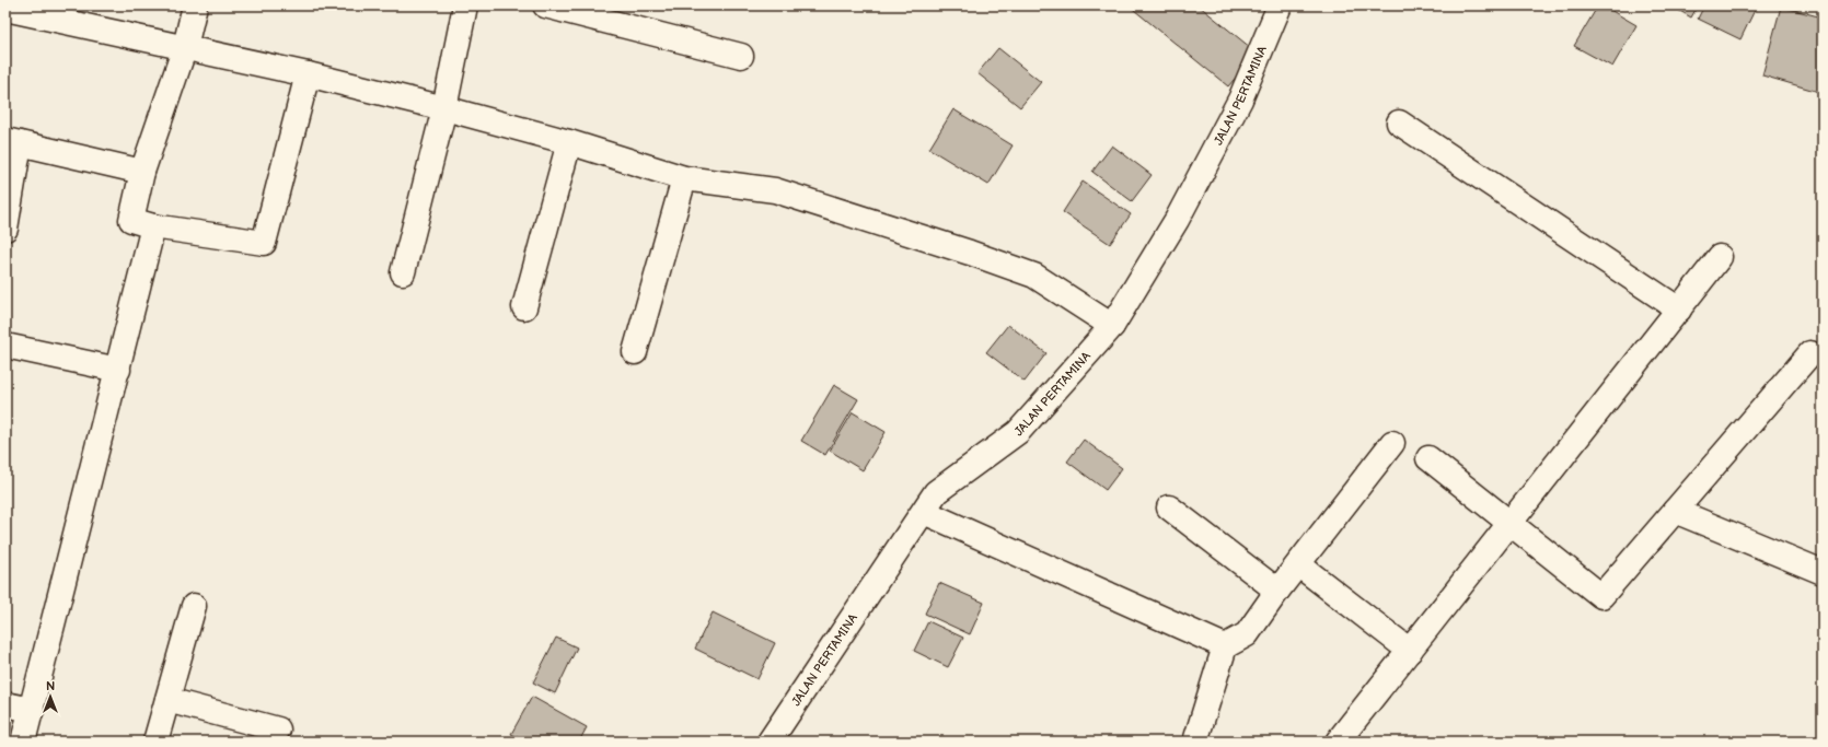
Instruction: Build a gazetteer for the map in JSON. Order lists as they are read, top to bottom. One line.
{"streets":{"street":["JALAN PERTAMINA"]},"north":"top"}
